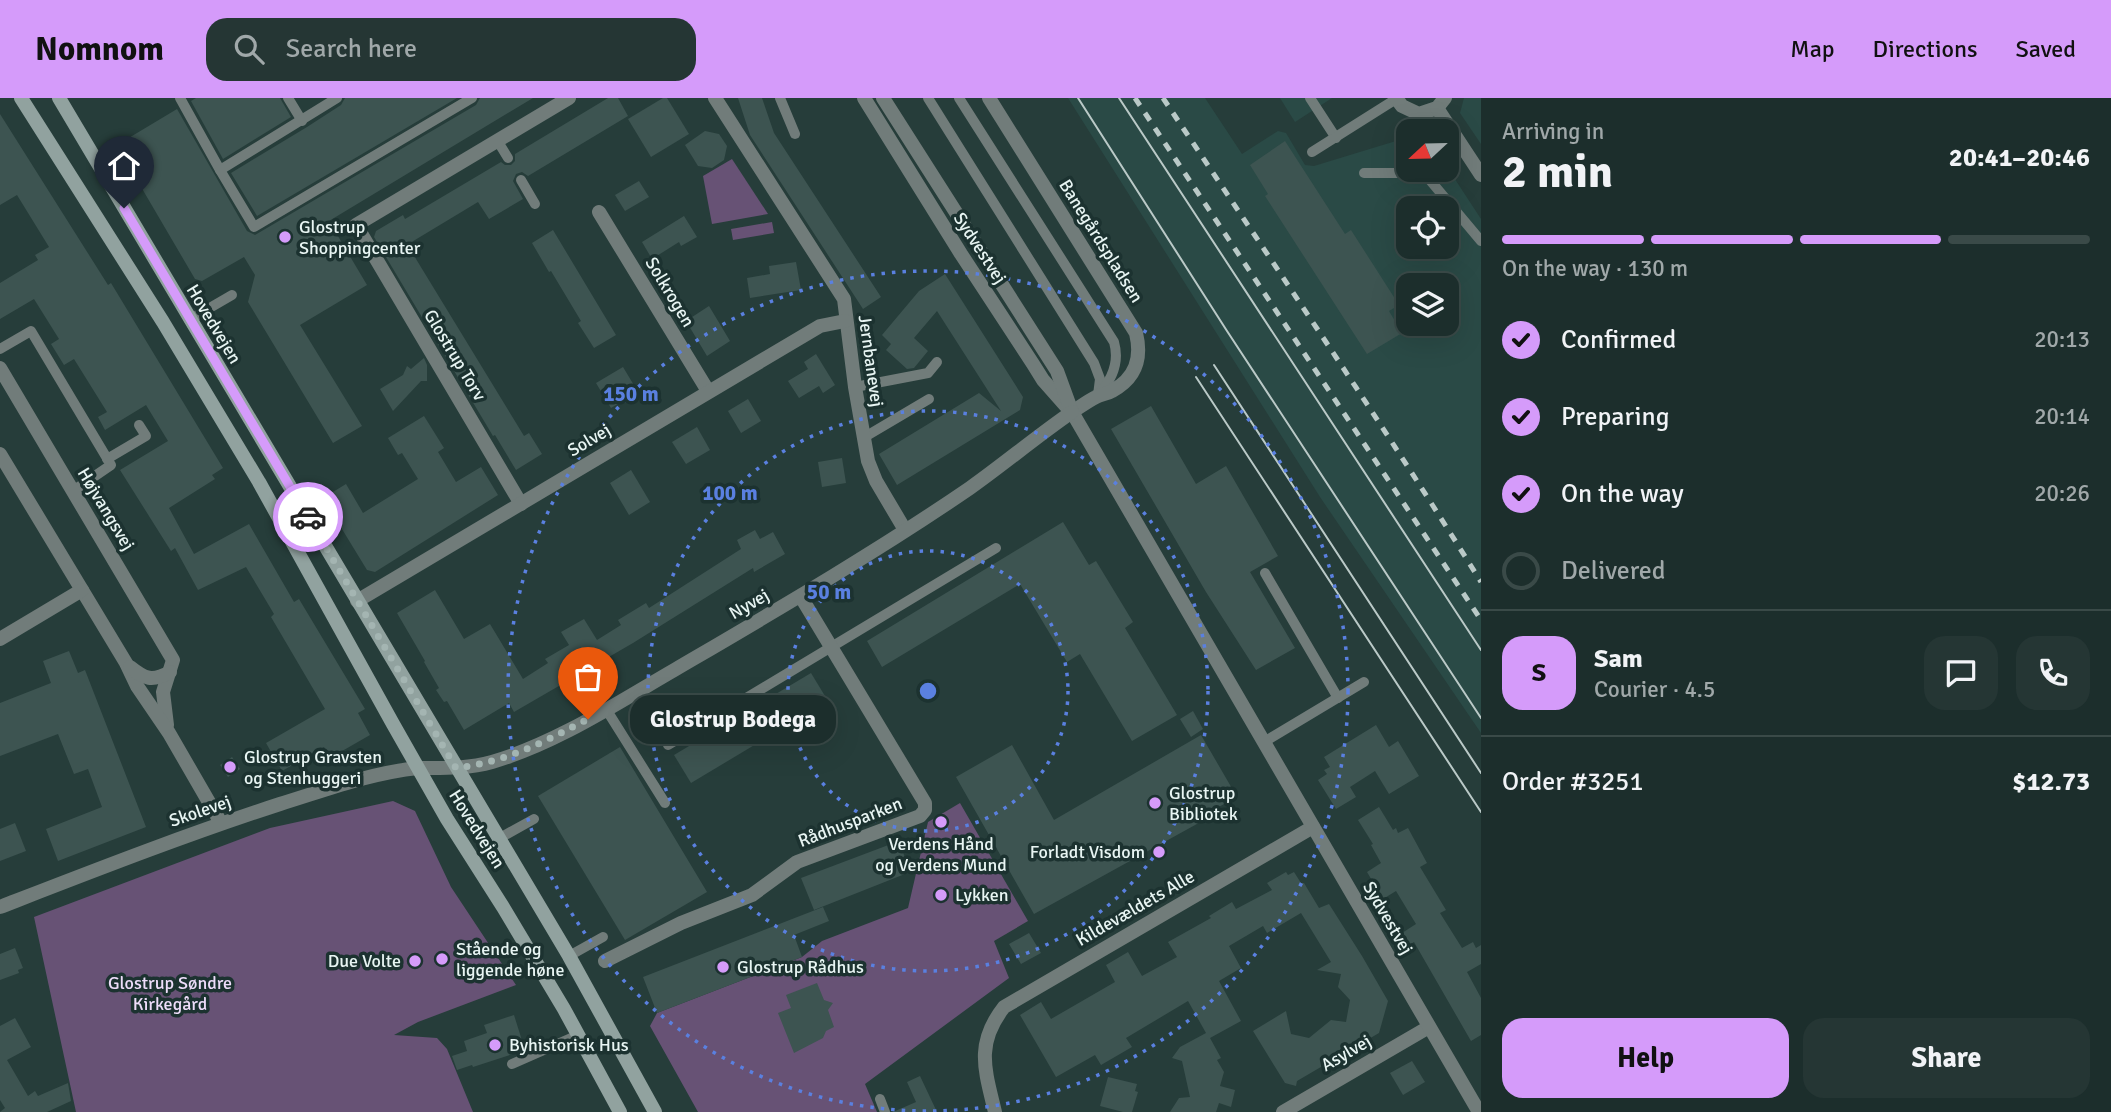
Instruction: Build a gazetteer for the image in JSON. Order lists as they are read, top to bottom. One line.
{"streets":{"main road":["Hovedvejen"],"street":["Banegårdspladsen","Sydvestvej","Solkrogen","Glostrup Torv","Jernbanevej","Solvej","Højvangsvej","Nyvej","Skolevej","Rådhusparken","Kildevældets Alle","Asylvej"]},"crossings":[["Banegårdspladsen","Sydvestvej"],["Banegårdspladsen","Nyvej"],["Sydvestvej","Nyvej"],["Sydvestvej","Kildevældets Alle"],["Sydvestvej","Asylvej"],["Solkrogen","Solvej"],["Hovedvejen","Solvej"],["Hovedvejen","Nyvej"],["Hovedvejen","Skolevej"],["Glostrup Torv","Solvej"],["Jernbanevej","Solvej"],["Jernbanevej","Nyvej"],["Højvangsvej","Skolevej"],["Nyvej","Skolevej"],["Nyvej","Rådhusparken"]],"parks":["Glostrup Søndre Kirkegård"],"places":["Glostrup Shoppingcenter","Glostrup Bodega","Glostrup Gravsten og Stenhuggeri","Glostrup Bibliotek","Verdens Hånd og Verdens Mund","Forladt Visdom","Lykken","Stående og liggende høne","Due Volte","Glostrup Rådhus","Byhistorisk Hus"],"north":"left","page":{"header":"Nomnom","search":"Search here","nav":["Map","Directions","Saved"],"heading":["2 min","Arriving in","20:41–20:46"],"panel":["Sam","Courier · 4.5","Order #3251","$12.73"],"bar":"On the way · 130 m","list":[["Confirmed","20:13"],["Preparing","20:14"],["On the way","20:26"],"Delivered"],"round":"S","bubble":"Glostrup Bodega","buttons":["Help","Share"]},"rings":["150 m","100 m","50 m"]}
